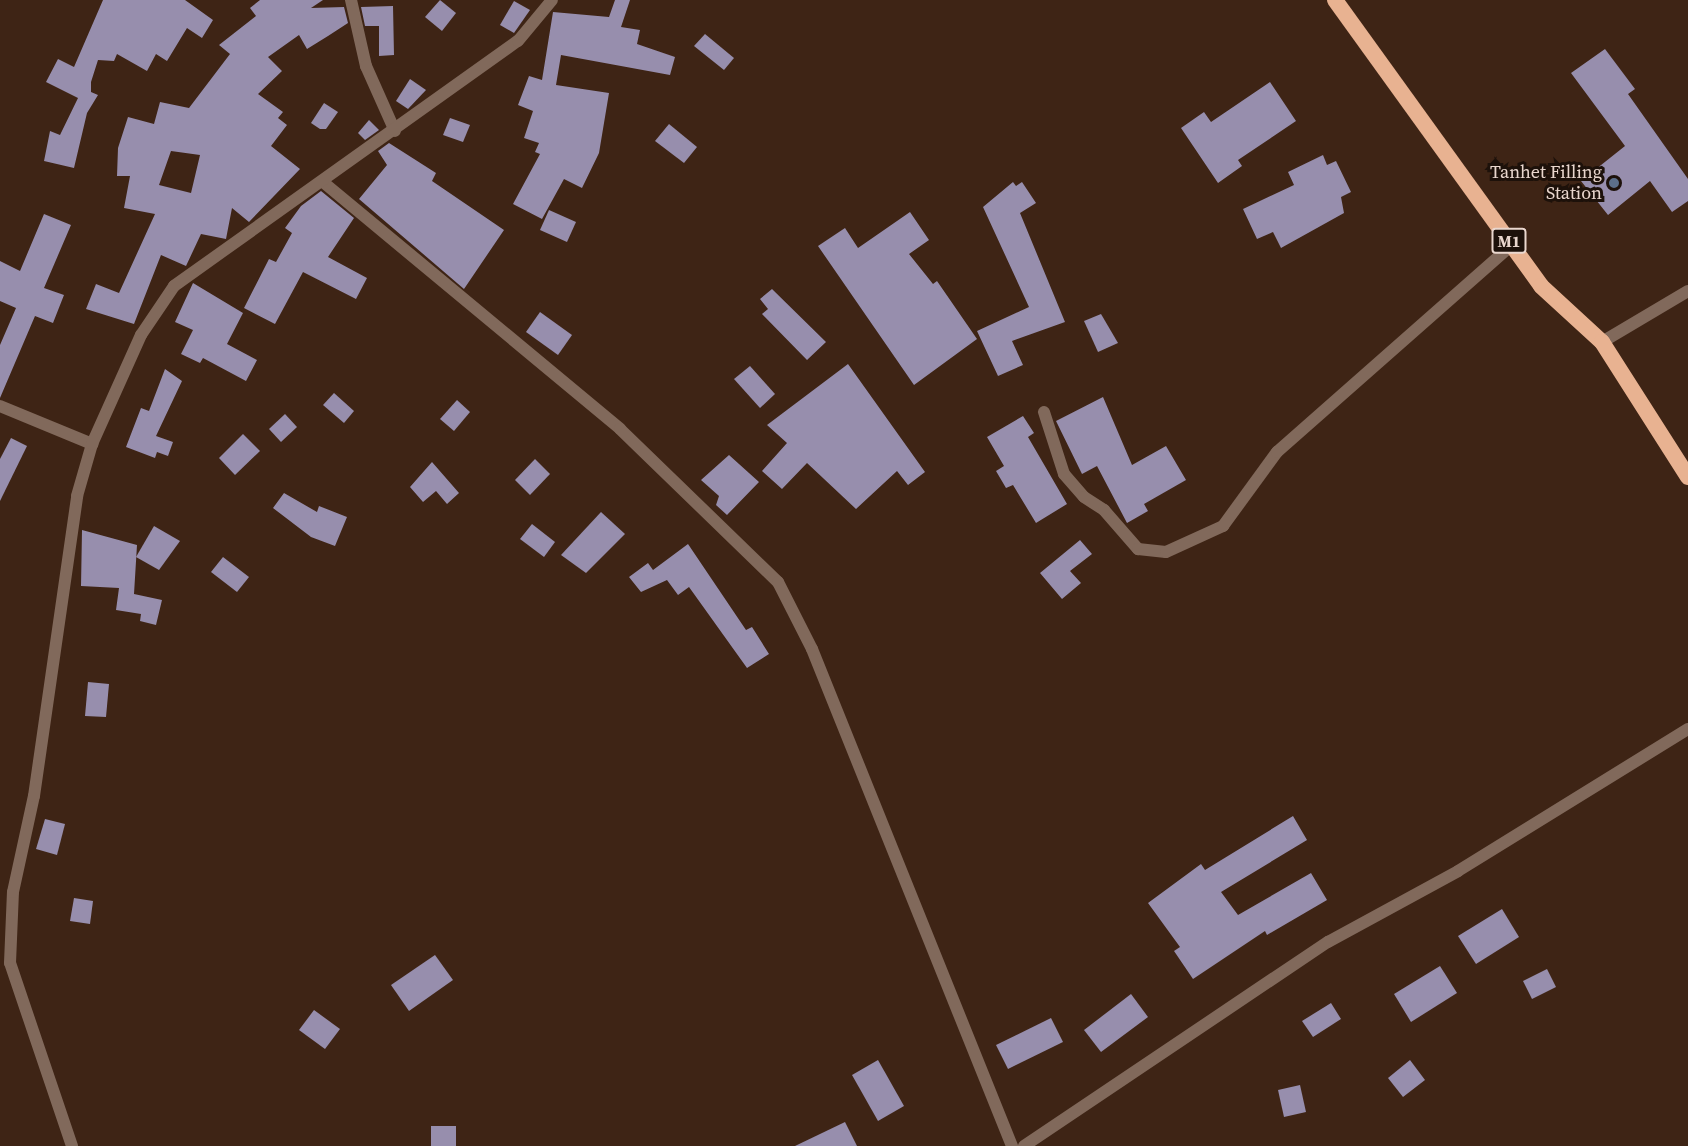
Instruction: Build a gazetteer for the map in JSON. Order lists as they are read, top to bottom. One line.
{"streets":{"highway":["M1"]},"places":["Tanhet Filling Station"]}
